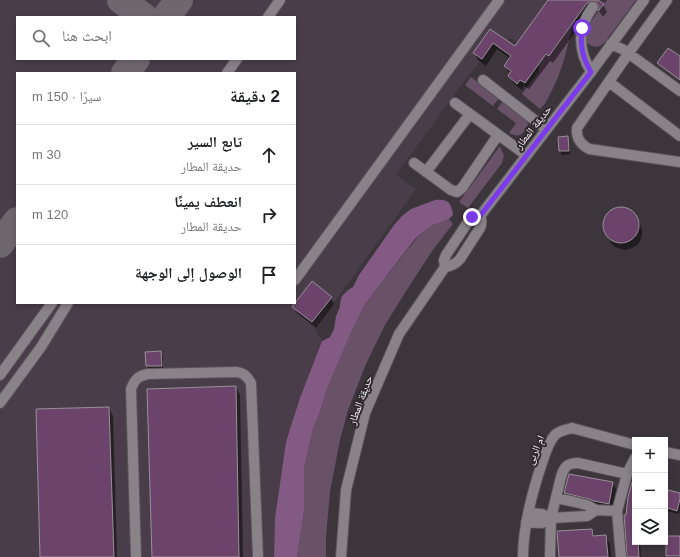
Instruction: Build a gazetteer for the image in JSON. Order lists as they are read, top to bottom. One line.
{"streets":{"street":["حديقة المطار","ام الربى"]},"page":{"search":"ابحث هنا","heading":["2 دقيقة","سيرًا · 150 m"],"list":[["تابع السير","حديقة المطار","30 m"],["انعطف يمينًا","حديقة المطار","120 m"],"الوصول إلى الوجهة"],"map_buttons":["+","−"]}}
